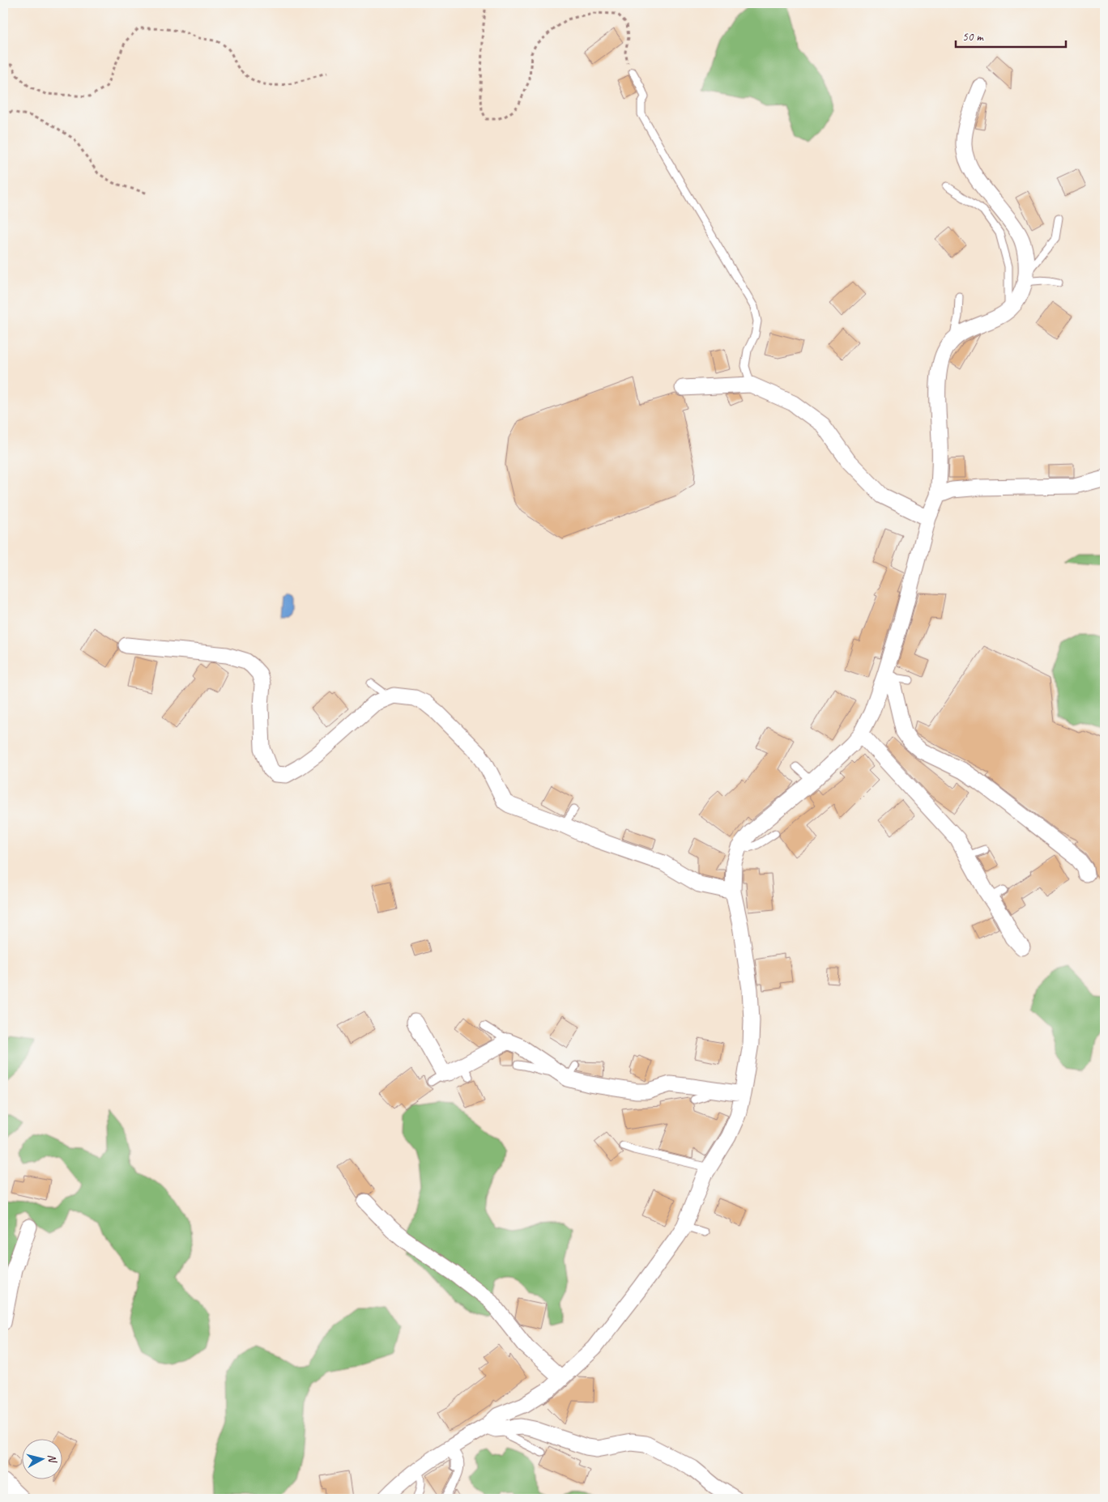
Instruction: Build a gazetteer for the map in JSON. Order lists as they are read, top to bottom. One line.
{"scale_bar":"50 m","north":"right"}
